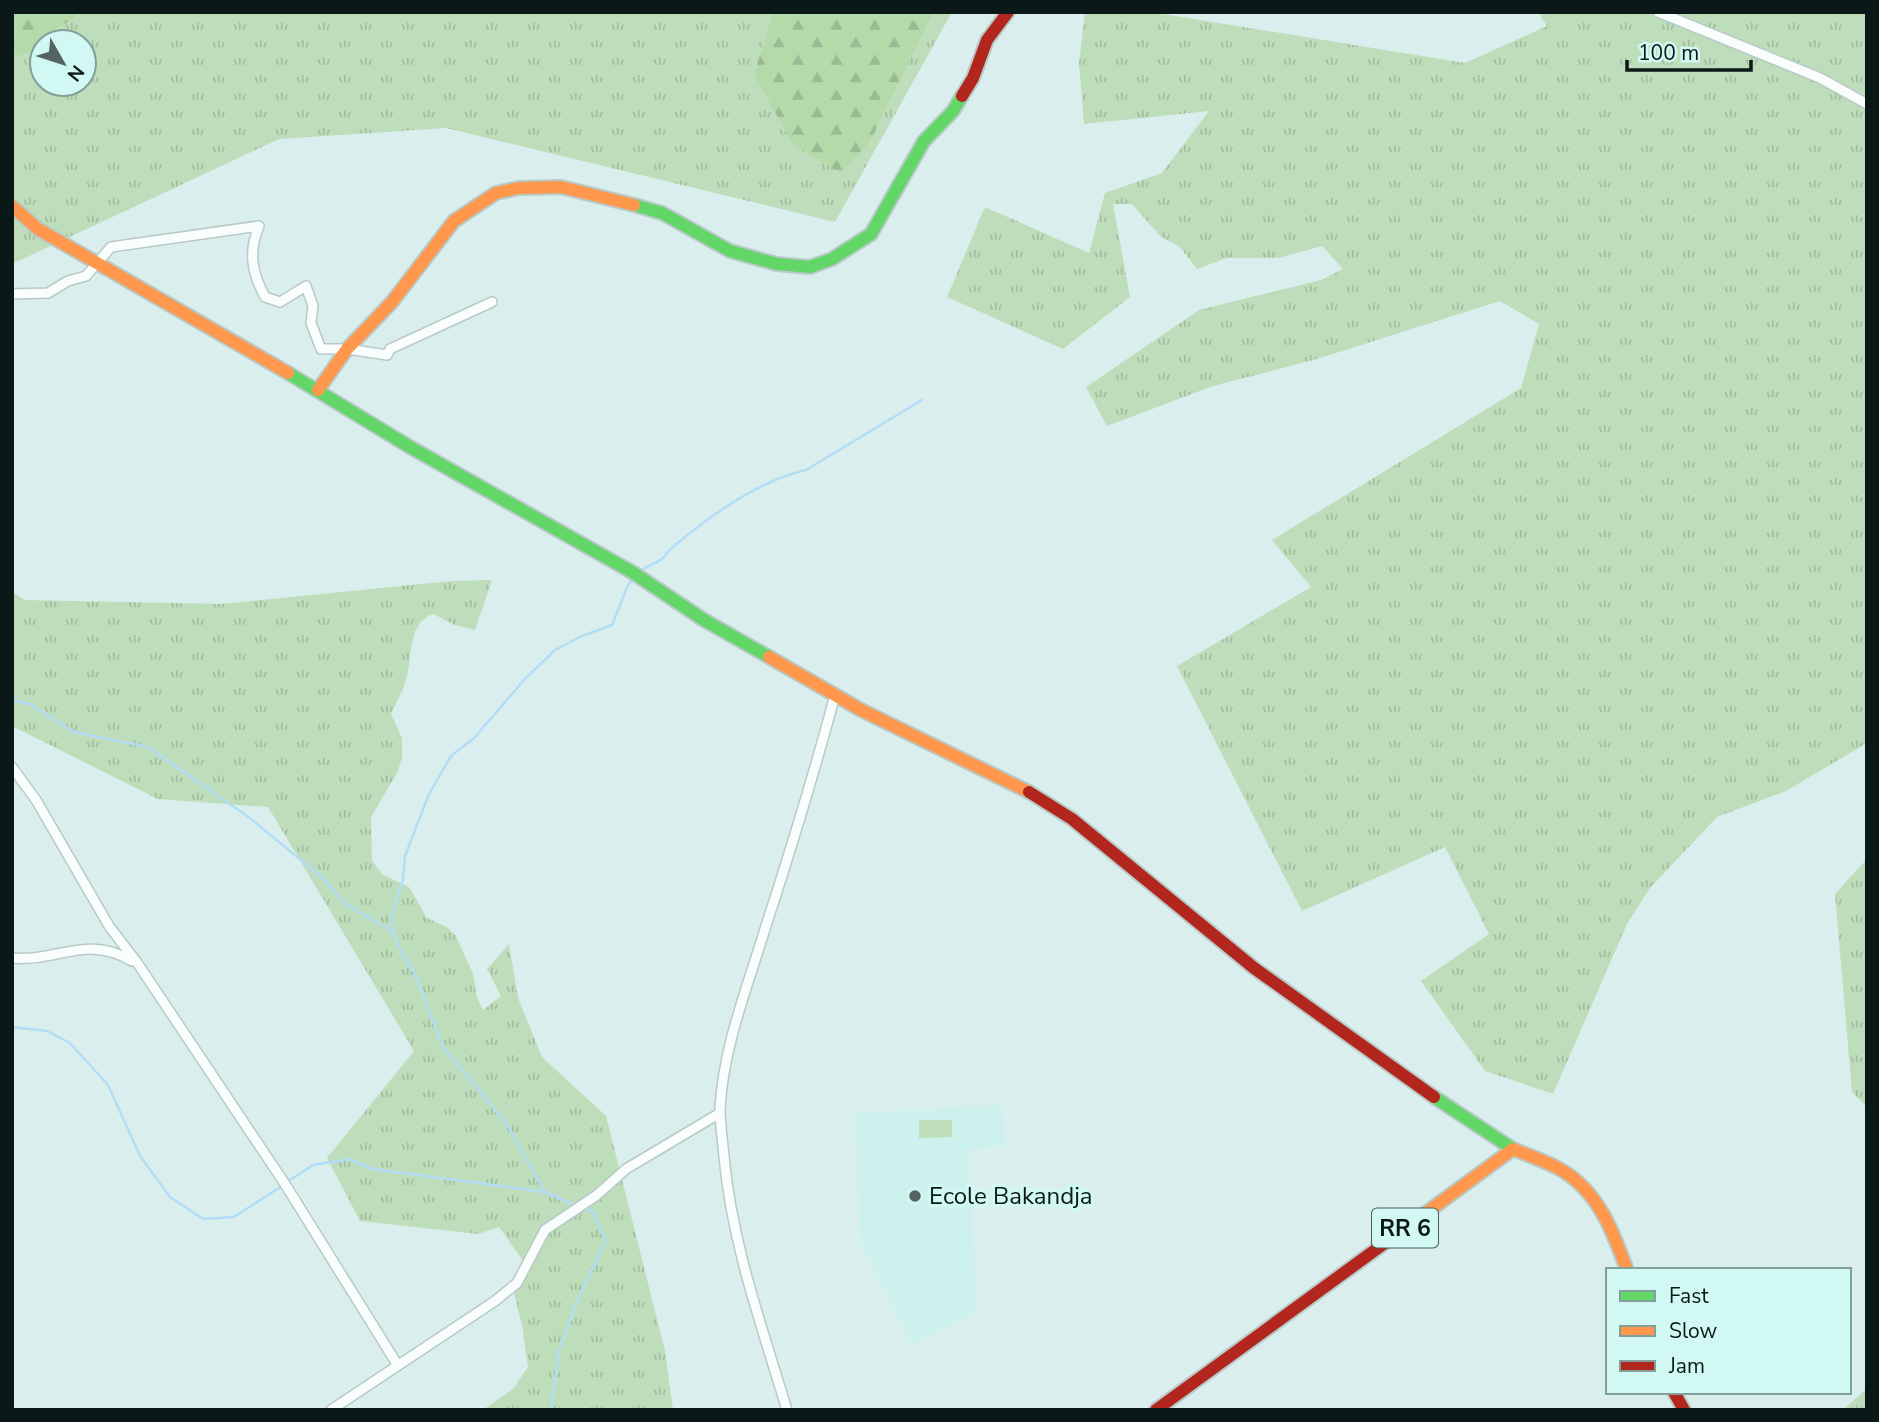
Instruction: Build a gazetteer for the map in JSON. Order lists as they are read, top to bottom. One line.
{"streets":{"main road":["RR 6"]},"places":["Ecole Bakandja"],"legend":["Fast","Slow","Jam"],"scale_bar":"100 m","north":"bottom right"}
